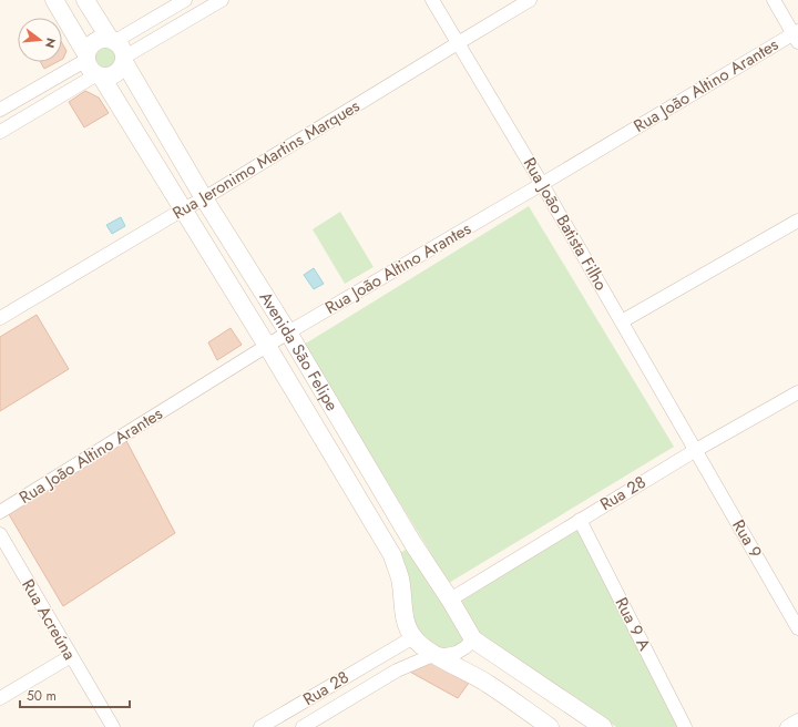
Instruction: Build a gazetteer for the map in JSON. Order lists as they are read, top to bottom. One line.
{"streets":{"street":["Rua João Altino Arantes","Rua Jeronimo Martins Marques","Rua João Batista Filho","Avenida São Felipe","Rua 28","Rua 9","Rua Acreúna","Rua 9 A"]},"crossings":[["Rua João Altino Arantes","Rua João Batista Filho"],["Rua João Altino Arantes","Avenida São Felipe"],["Rua Jeronimo Martins Marques","Rua João Batista Filho"],["Rua Jeronimo Martins Marques","Avenida São Felipe"],["Rua João Batista Filho","Rua 28"],["Rua João Batista Filho","Rua 9"],["Avenida São Felipe","Rua 28"],["Rua 28","Rua 9"],["Rua 28","Rua 9 A"]],"scale_bar":"50 m","north":"right"}
